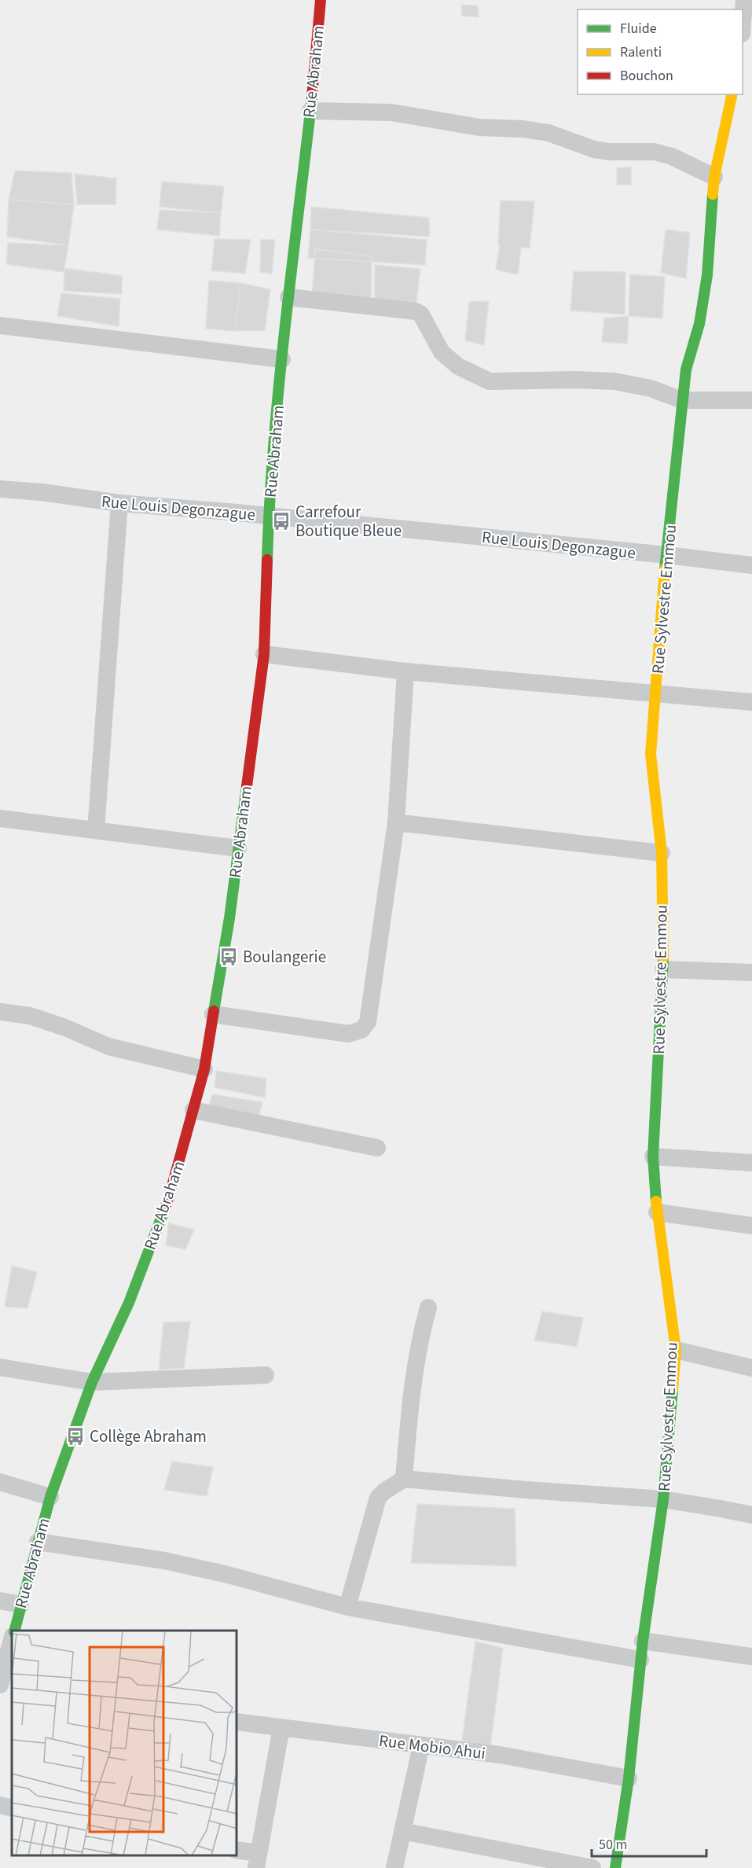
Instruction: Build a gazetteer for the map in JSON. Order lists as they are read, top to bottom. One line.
{"streets":{"street":["Rue Abraham","Rue Louis Degonzague","Rue Sylvestre Emmou","Rue Mobio Ahui"]},"crossings":[["Rue Abraham","Rue Louis Degonzague"],["Rue Louis Degonzague","Rue Sylvestre Emmou"],["Rue Sylvestre Emmou","Rue Mobio Ahui"]],"places":{"bus stop":["Carrefour Boutique Bleue","Boulangerie","Collège Abraham"]},"legend":["Fluide","Ralenti","Bouchon"],"scale_bar":"50 m"}
